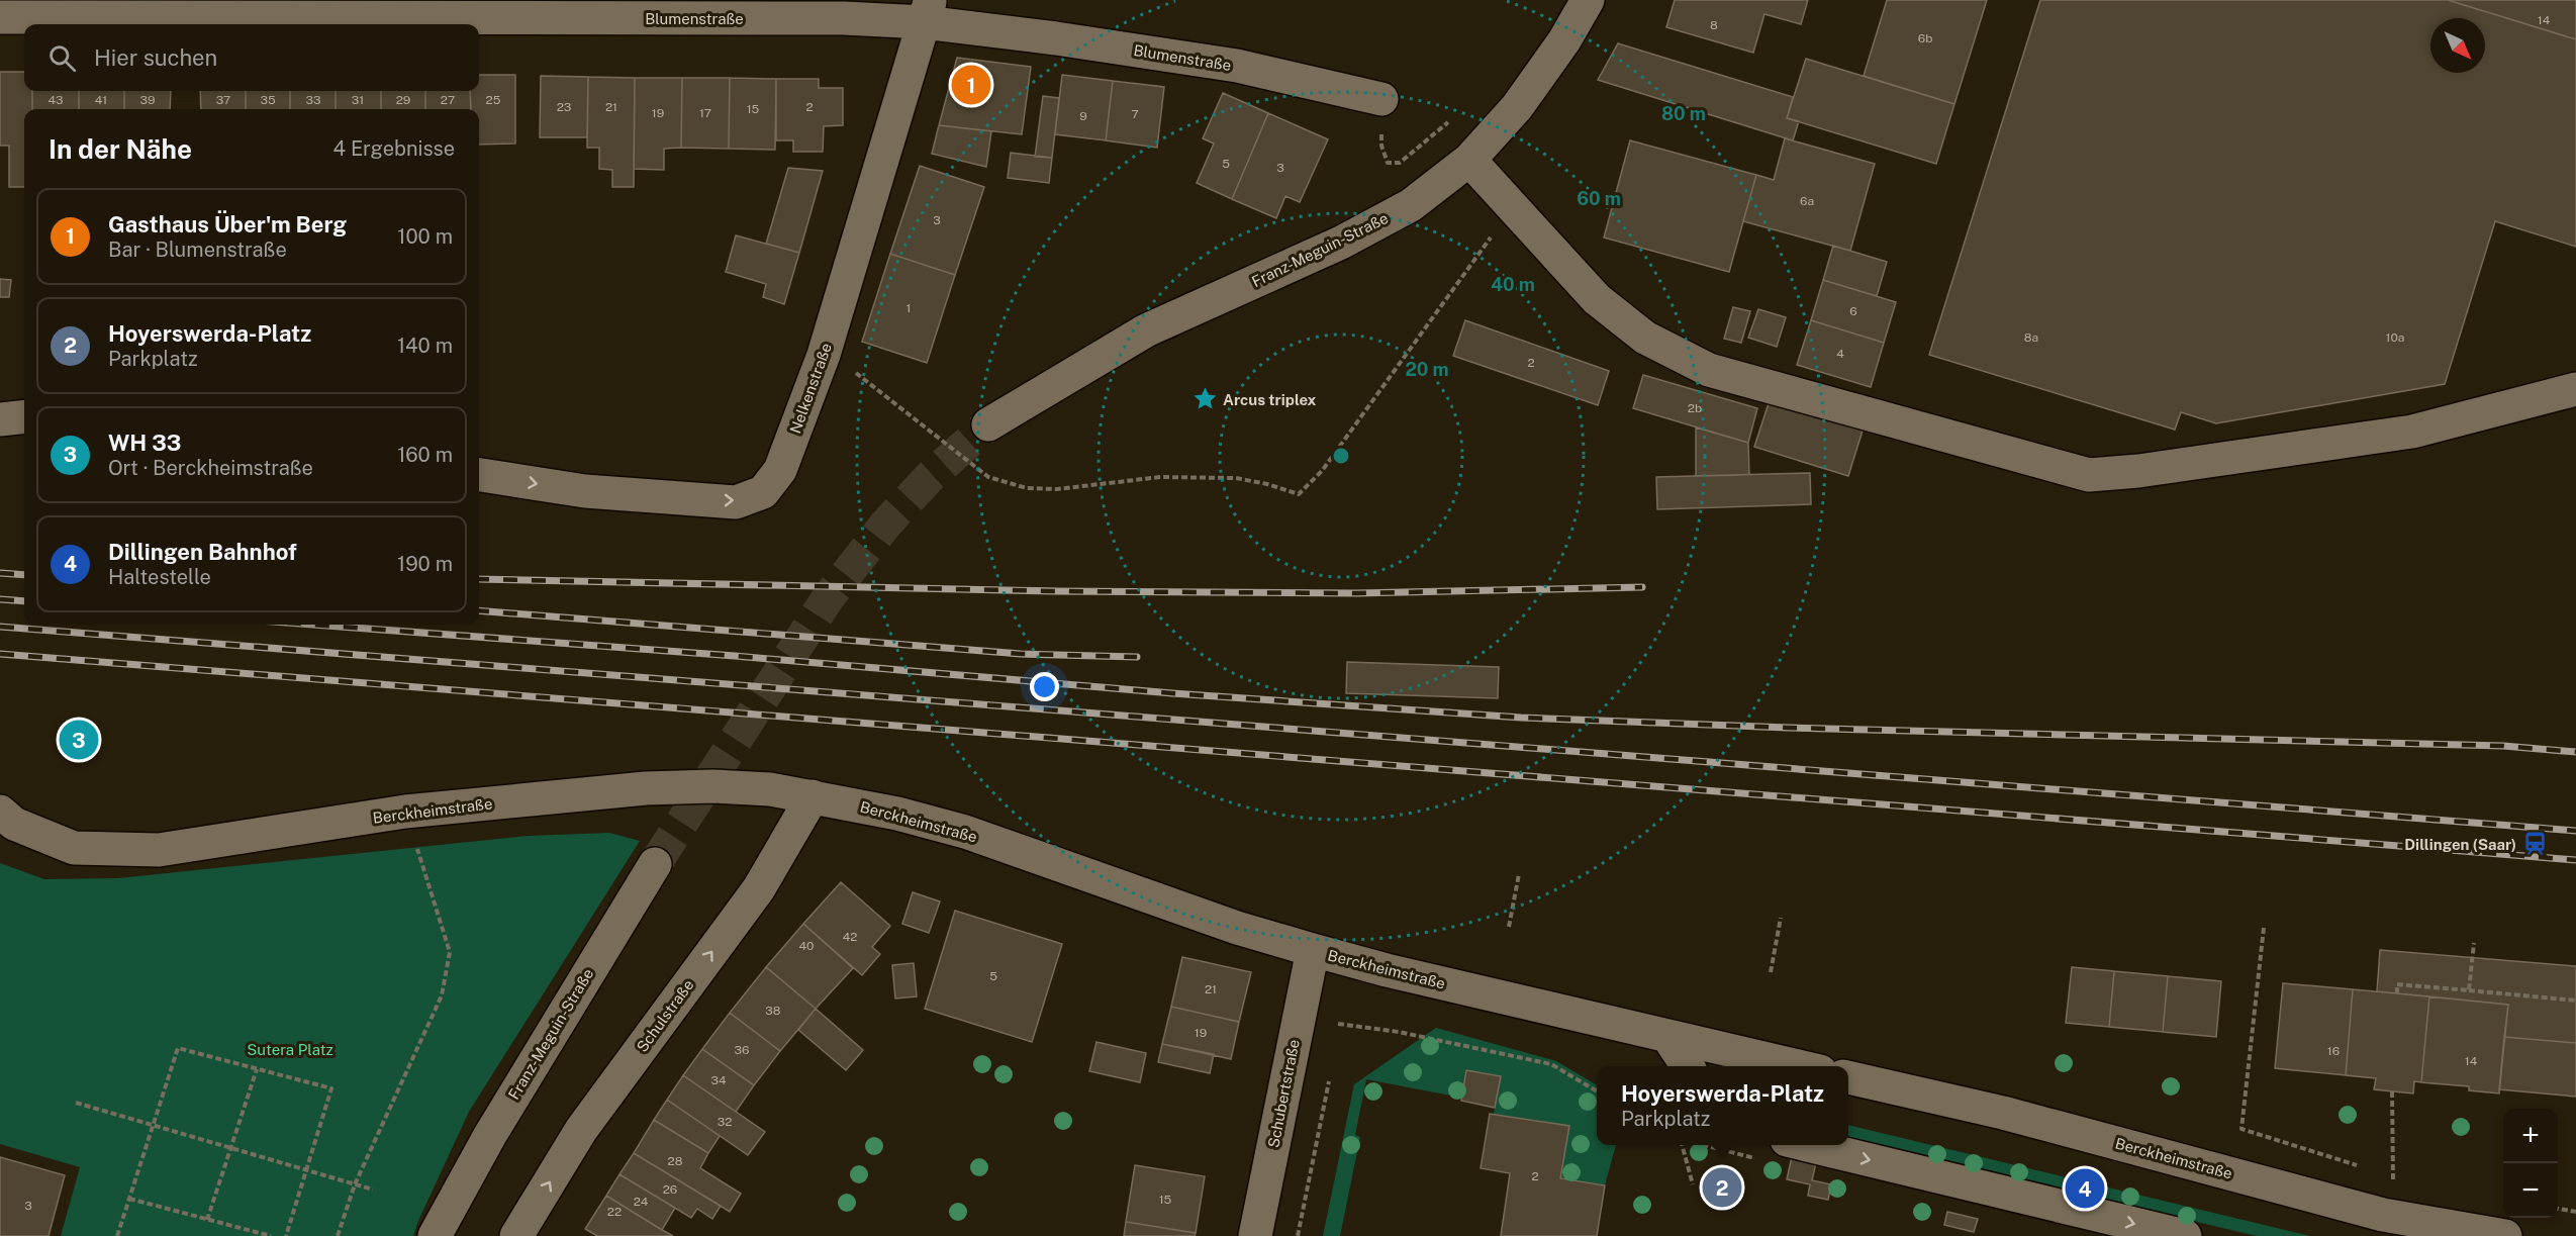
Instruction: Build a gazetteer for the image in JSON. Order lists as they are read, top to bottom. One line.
{"streets":{"street":["Blumenstraße","Franz-Meguin-Straße","Nelkenstraße","Berckheimstraße","Schulstraße","Schubertstraße"]},"crossings":[["Blumenstraße","Nelkenstraße"],["Berckheimstraße","Schulstraße"],["Berckheimstraße","Schubertstraße"]],"one_way":["Nelkenstraße","Schulstraße"],"parks":["Sutera Platz"],"places":{"place":["Arcus triplex"],"station":["Dillingen (Saar)"]},"house_numbers":["14","8","6b","43","41","39","37","35","33","31","29","27","25","23","21","2","15","19","17","7","9","5","3","6a","3","1","6","8a","10a","4","2","2b","42","40","5","21","38","19","36","16","14","34","32","28","2","26","15","24","3","22"],"north":"bottom right","page":{"search":"Hier suchen","pins":["1","3","2","4"],"heading":["In der Nähe","4 Ergebnisse"],"list":[{"mark":"1","name":"Gasthaus Über'm Berg","note":"Bar · Blumenstraße","value":"100 m"},{"mark":"2","name":"Hoyerswerda-Platz","note":"Parkplatz","value":"140 m"},{"mark":"3","name":"WH 33","note":"Ort · Berckheimstraße","value":"160 m"},{"mark":"4","name":"Dillingen Bahnhof","note":"Haltestelle","value":"190 m"}],"popup":["Hoyerswerda-Platz","Parkplatz"],"map_buttons":["+","−"]},"rings":["80 m","60 m","40 m","20 m"]}
